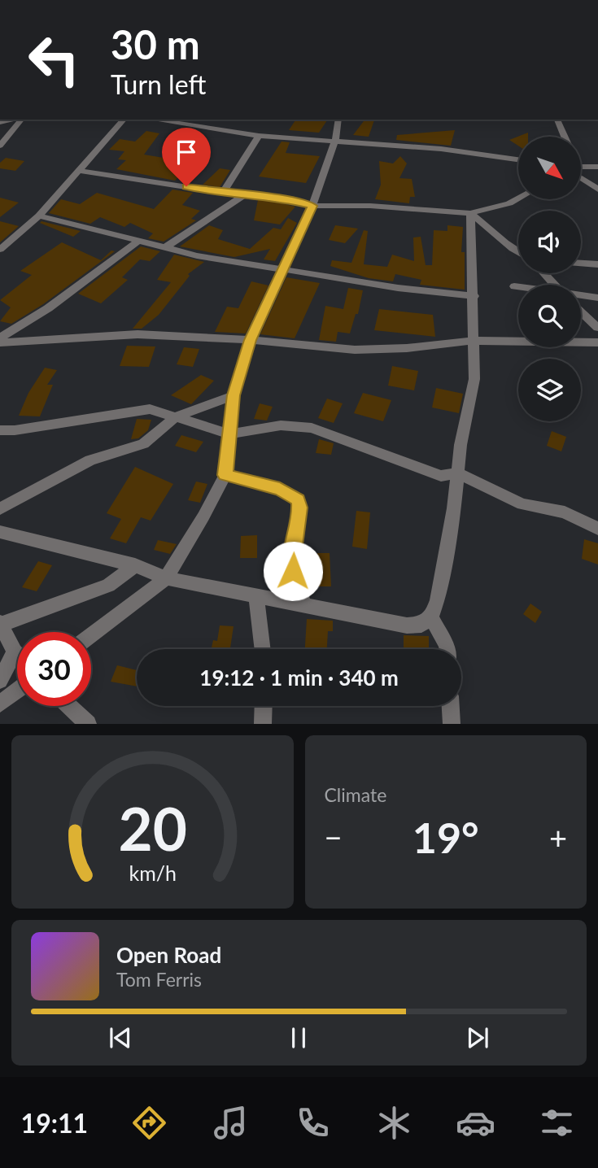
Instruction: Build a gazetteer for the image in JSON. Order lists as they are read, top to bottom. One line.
{"north":"bottom right","page":{"turn":["30 m","Turn left"],"limit":"30","trip":"19:12 · 1 min · 340 m","tile":"Climate","heat":["−","19°","+"],"song":["Open Road","Tom Ferris"],"tabs":"19:11","gauge":["20","km/h"]}}
